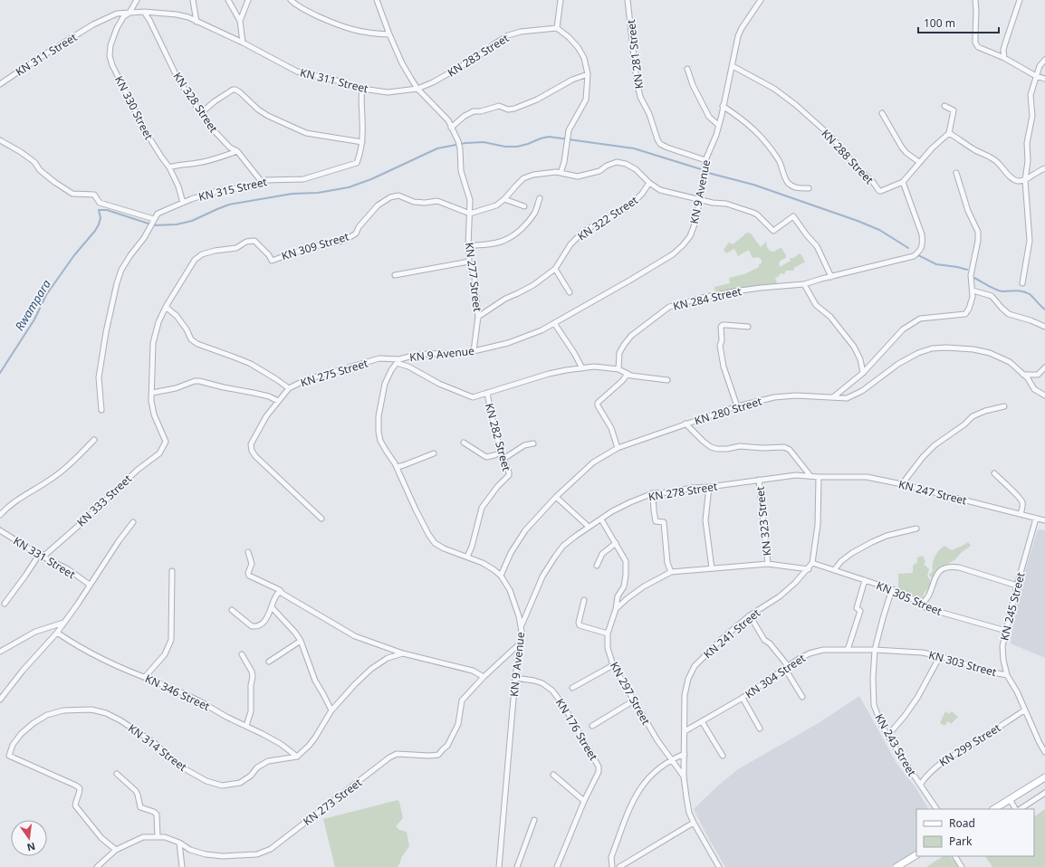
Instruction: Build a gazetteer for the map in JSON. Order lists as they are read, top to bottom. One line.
{"streets":{"street":["KN 311 Street","KN 281 Street","KN 283 Street","KN 328 Street","KN 330 Street","KN 288 Street","KN 315 Street","KN 9 Avenue","KN 322 Street","KN 309 Street","KN 277 Street","KN 284 Street","KN 275 Street","KN 280 Street","KN 282 Street","KN 278 Street","KN 247 Street","KN 333 Street","KN 323 Street","KN 331 Street","KN 305 Street","KN 245 Street","KN 241 Street","KN 303 Street","KN 304 Street","KN 346 Street","KN 297 Street","KN 176 Street","KN 243 Street","KN 299 Street","KN 314 Street","KN 273 Street"]},"crossings":[["KN 311 Street","KN 283 Street"],["KN 311 Street","KN 328 Street"],["KN 311 Street","KN 330 Street"],["KN 311 Street","KN 315 Street"],["KN 311 Street","KN 277 Street"],["KN 281 Street","KN 9 Avenue"],["KN 283 Street","KN 277 Street"],["KN 328 Street","KN 315 Street"],["KN 330 Street","KN 315 Street"],["KN 288 Street","KN 9 Avenue"],["KN 288 Street","KN 284 Street"],["KN 9 Avenue","KN 277 Street"],["KN 9 Avenue","KN 275 Street"],["KN 9 Avenue","KN 280 Street"],["KN 9 Avenue","KN 282 Street"],["KN 9 Avenue","KN 278 Street"],["KN 9 Avenue","KN 176 Street"],["KN 9 Avenue","KN 273 Street"],["KN 322 Street","KN 277 Street"],["KN 309 Street","KN 277 Street"],["KN 278 Street","KN 247 Street"],["KN 278 Street","KN 323 Street"],["KN 278 Street","KN 241 Street"],["KN 247 Street","KN 245 Street"],["KN 247 Street","KN 241 Street"],["KN 333 Street","KN 331 Street"],["KN 323 Street","KN 297 Street"],["KN 305 Street","KN 245 Street"],["KN 305 Street","KN 241 Street"],["KN 305 Street","KN 243 Street"],["KN 245 Street","KN 303 Street"],["KN 245 Street","KN 299 Street"],["KN 241 Street","KN 304 Street"],["KN 241 Street","KN 297 Street"],["KN 303 Street","KN 304 Street"],["KN 303 Street","KN 243 Street"],["KN 304 Street","KN 243 Street"],["KN 346 Street","KN 314 Street"],["KN 243 Street","KN 299 Street"],["KN 314 Street","KN 273 Street"]],"water":["Rwampara"],"legend":["Road","Park"],"scale_bar":"100 m","north":"bottom"}
